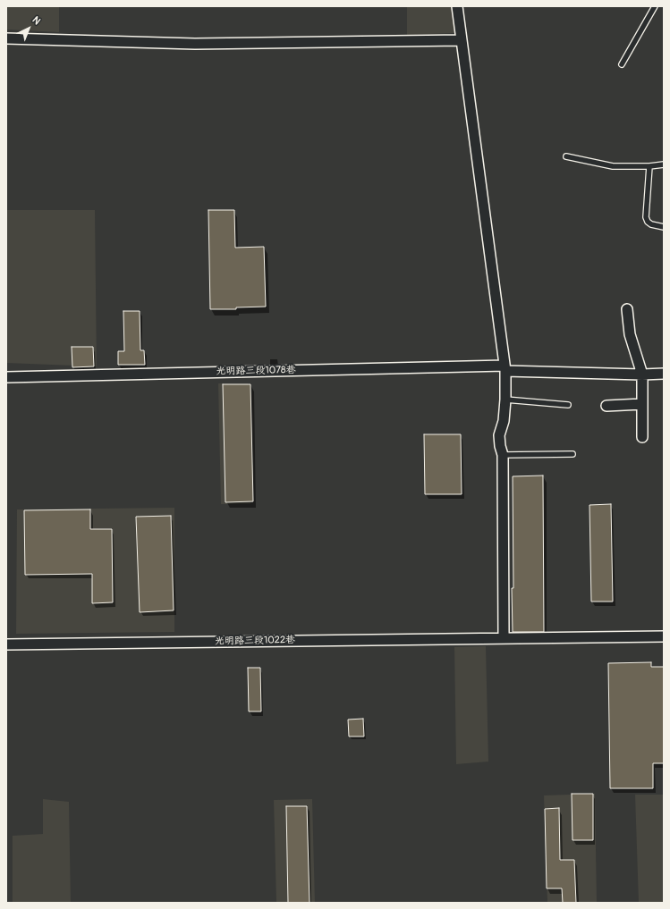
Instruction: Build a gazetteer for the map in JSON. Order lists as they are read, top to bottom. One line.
{"streets":{"street":["光明路三段1078巷","光明路三段1022巷"]},"north":"top right"}
